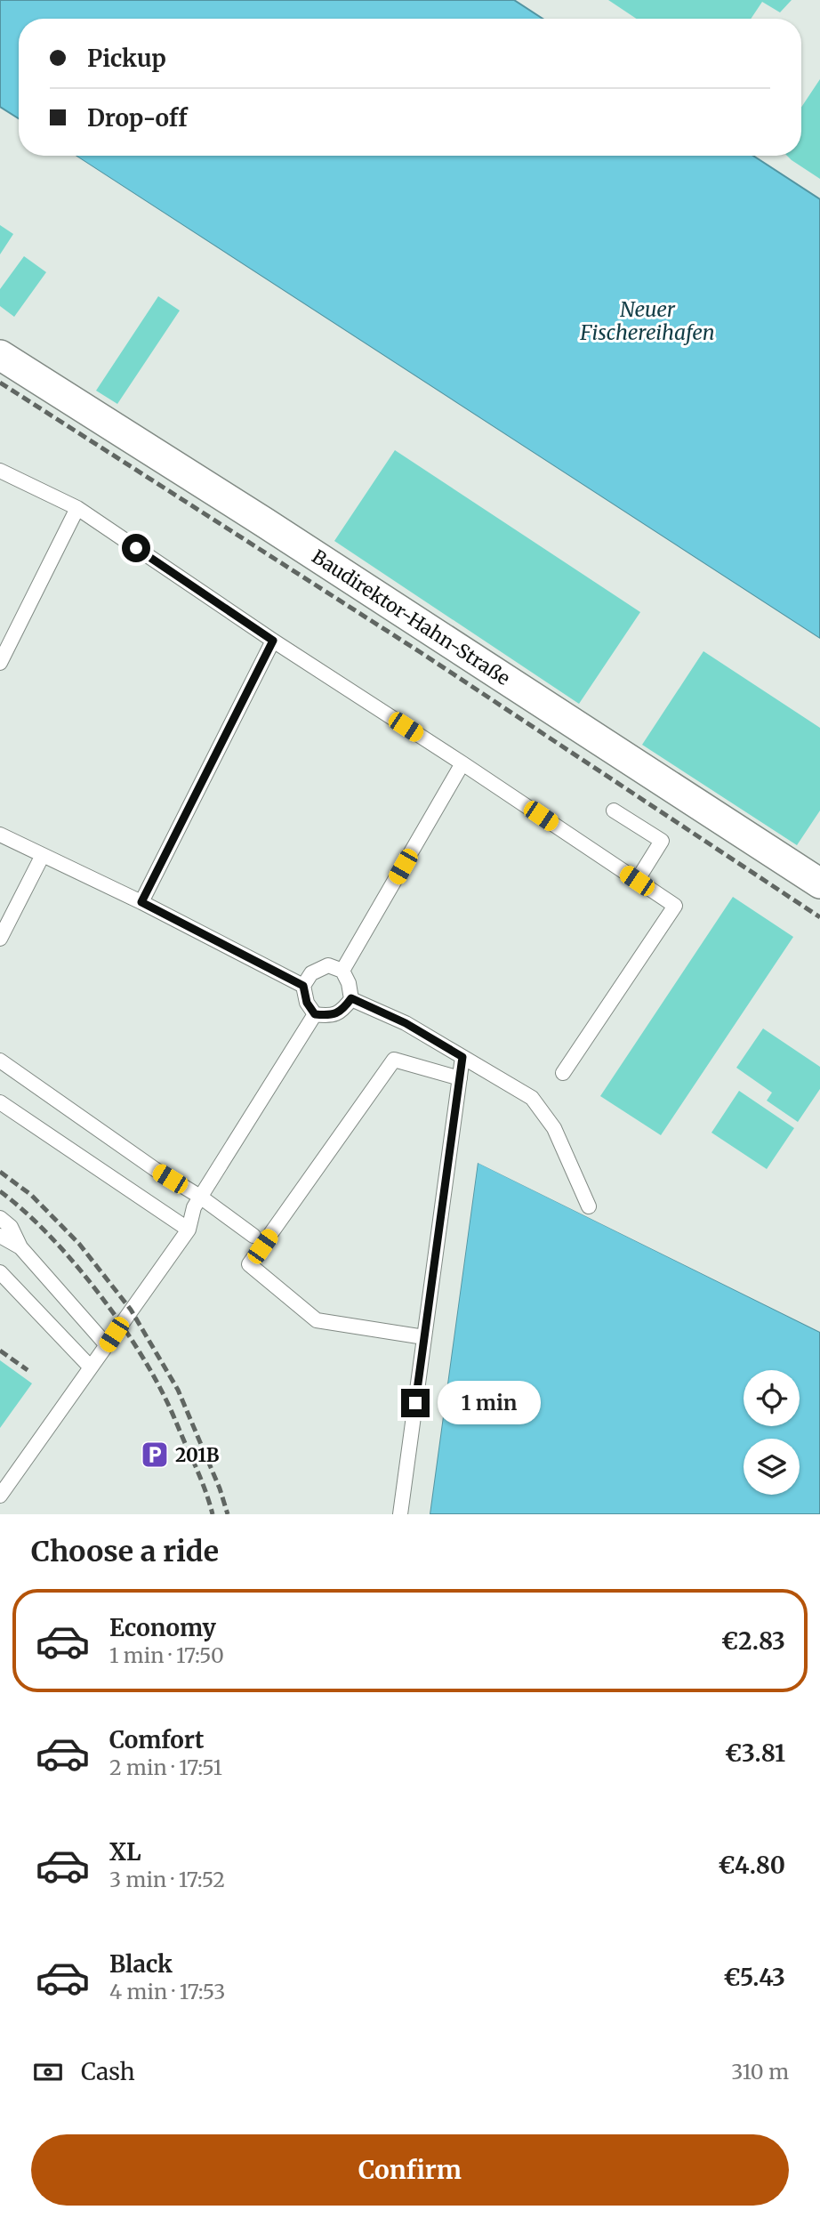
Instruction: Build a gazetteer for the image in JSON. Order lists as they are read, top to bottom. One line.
{"streets":{"street":["Baudirektor-Hahn-Straße"]},"water":["Neuer Fischereihafen"],"places":{"parking":["201B"]},"page":{"banner":["Pickup","Drop-off"],"bubble":"1 min","heading":"Choose a ride","list":[{"name":"Economy","note":"1 min · 17:50","value":"€2.83"},{"name":"Comfort","note":"2 min · 17:51","value":"€3.81"},{"name":"XL","note":"3 min · 17:52","value":"€4.80"},{"name":"Black","note":"4 min · 17:53","value":"€5.43"}],"pay":["Cash","310 m"],"buttons":"Confirm"}}
